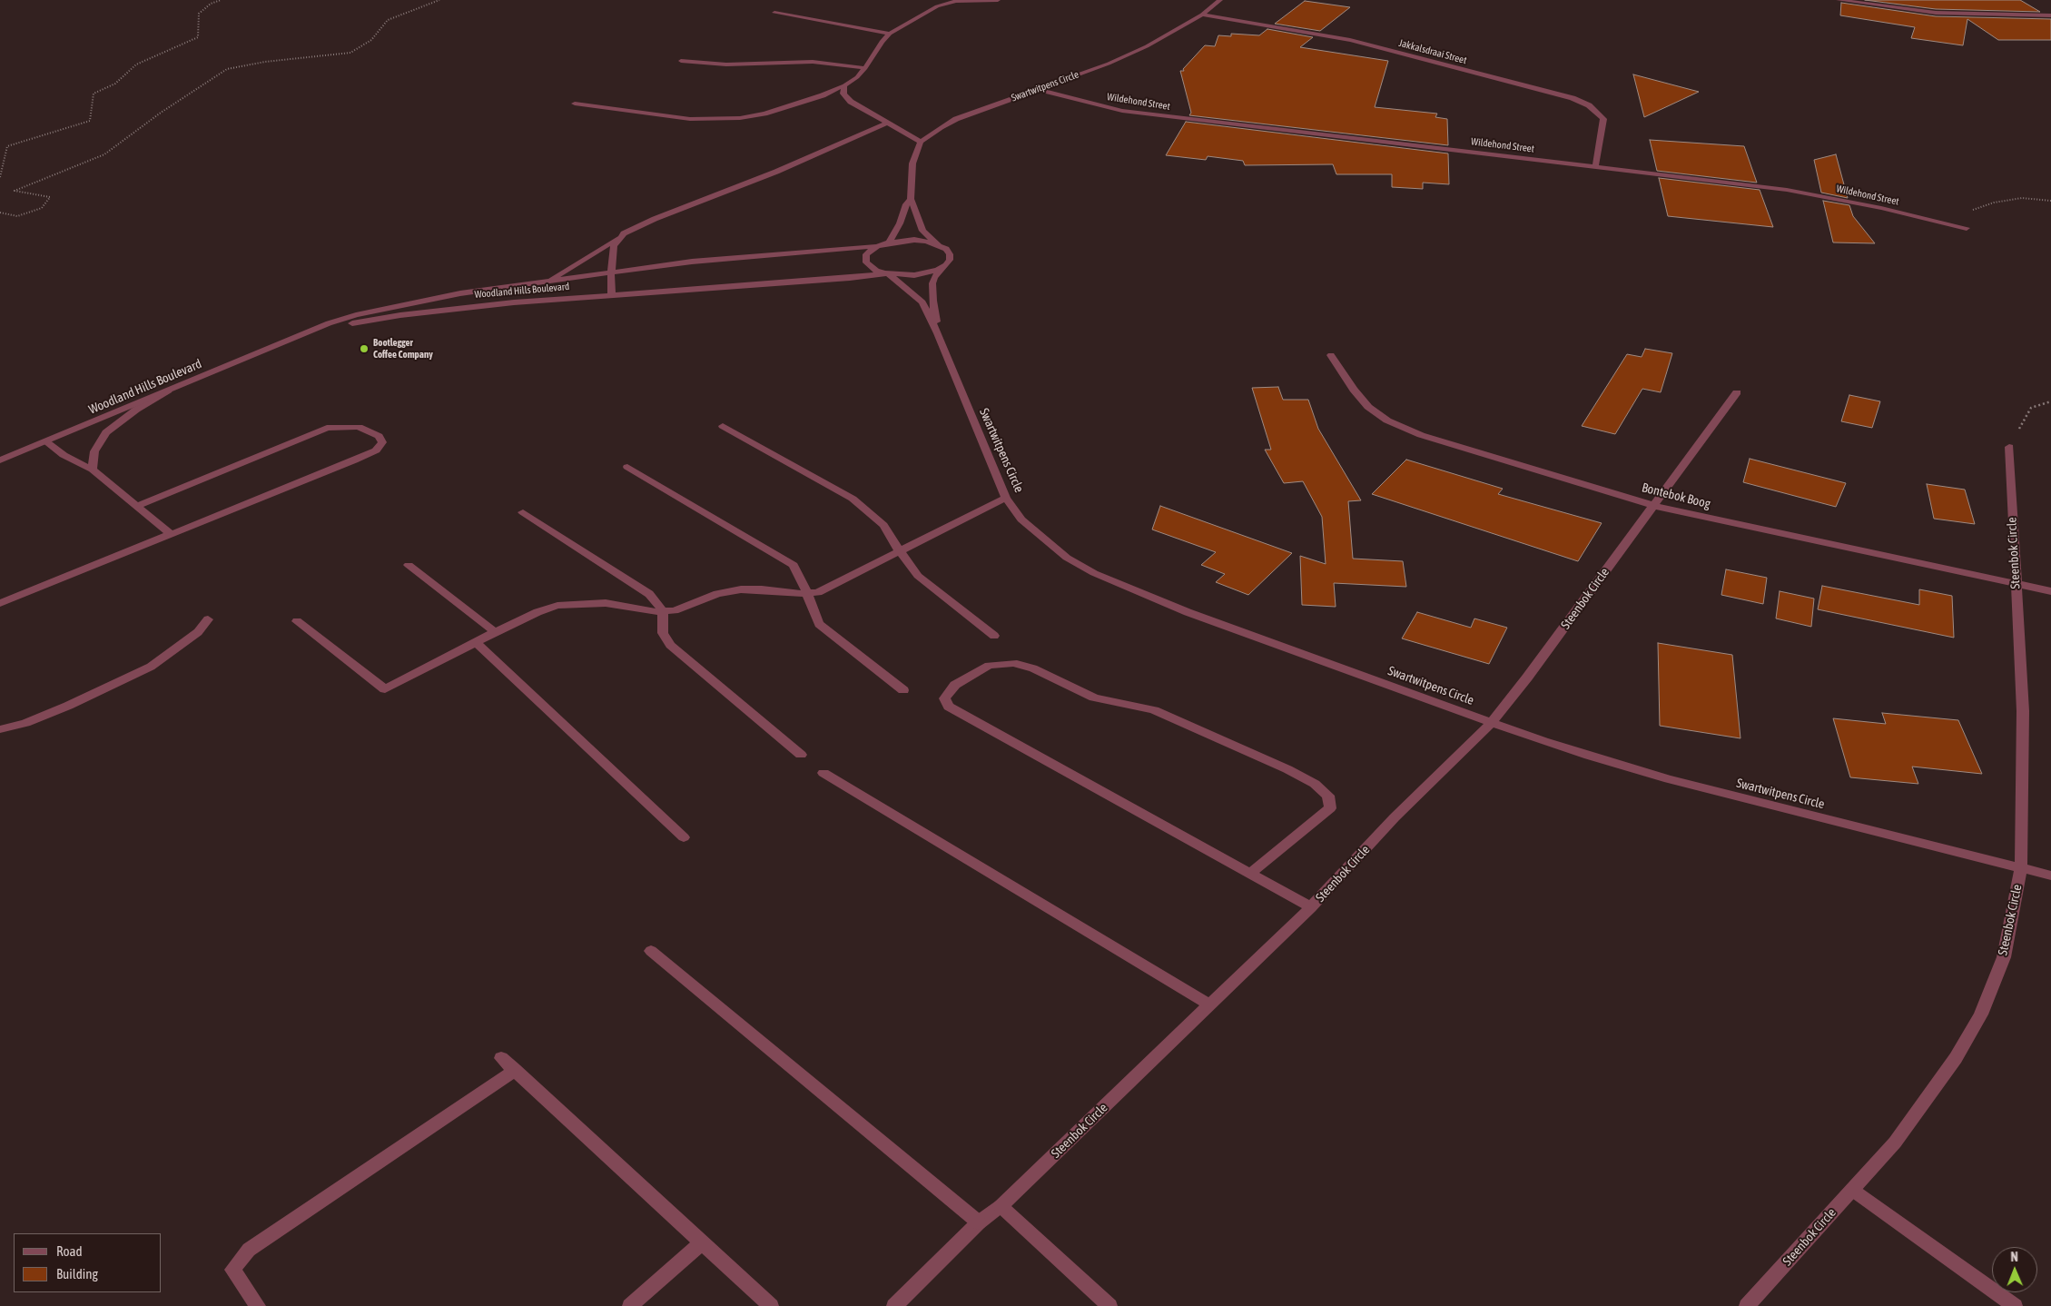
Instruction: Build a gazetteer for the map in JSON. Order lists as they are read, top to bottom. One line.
{"streets":{"street":["Jakkalsdraai Street","Swartwitpens Circle","Wildehond Street","Woodland Hills Boulevard","Bontebok Boog","Steenbok Circle"]},"crossings":[["Jakkalsdraai Street","Swartwitpens Circle"],["Jakkalsdraai Street","Wildehond Street"],["Swartwitpens Circle","Wildehond Street"],["Swartwitpens Circle","Woodland Hills Boulevard"],["Swartwitpens Circle","Steenbok Circle"],["Bontebok Boog","Steenbok Circle"]],"places":["Bootlegger Coffee Company"],"legend":["Road","Building"],"north":"top"}
